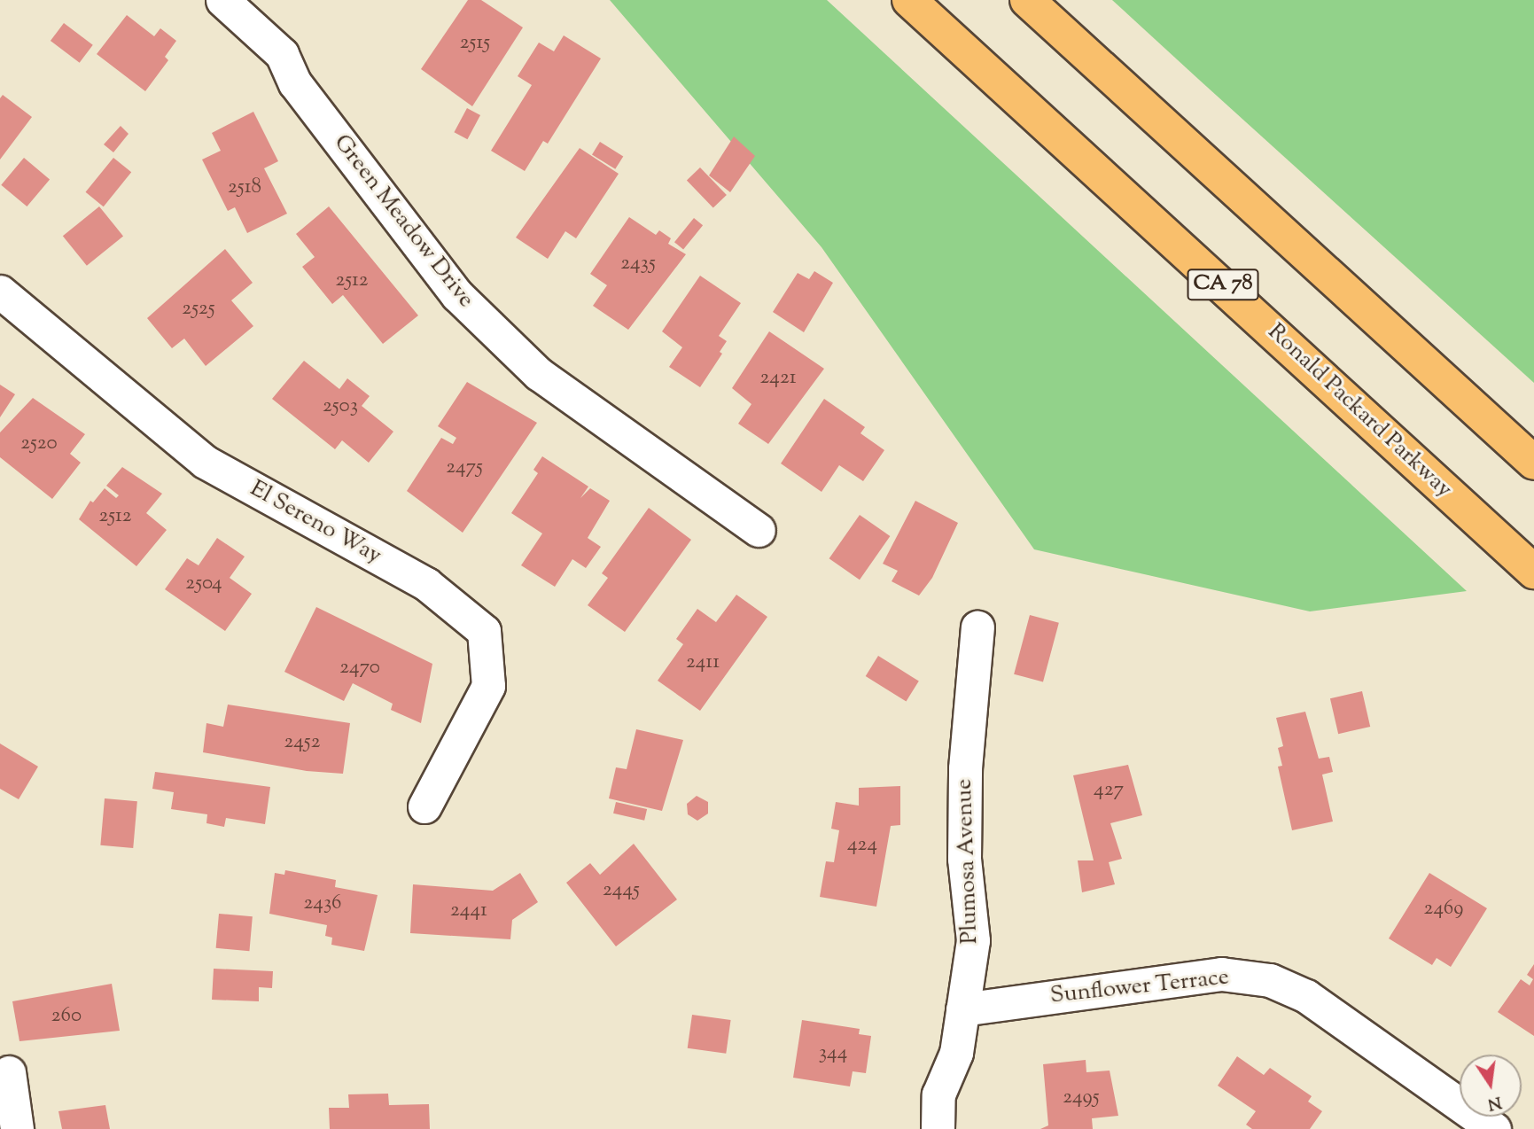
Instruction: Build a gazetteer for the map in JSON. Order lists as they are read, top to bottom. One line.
{"streets":{"highway":["CA 78","Ronald Packard Parkway"],"street":["Green Meadow Drive","El Sereno Way","Plumosa Avenue","Sunflower Terrace"]},"crossings":[["Plumosa Avenue","Sunflower Terrace"]],"house_numbers":["2515","2518","2435","2512","2525","2421","2503","2520","2475","2512","2504","2411","2470","2452","427","424","2445","2436","2469","2441","260","344","2495"],"north":"bottom"}
